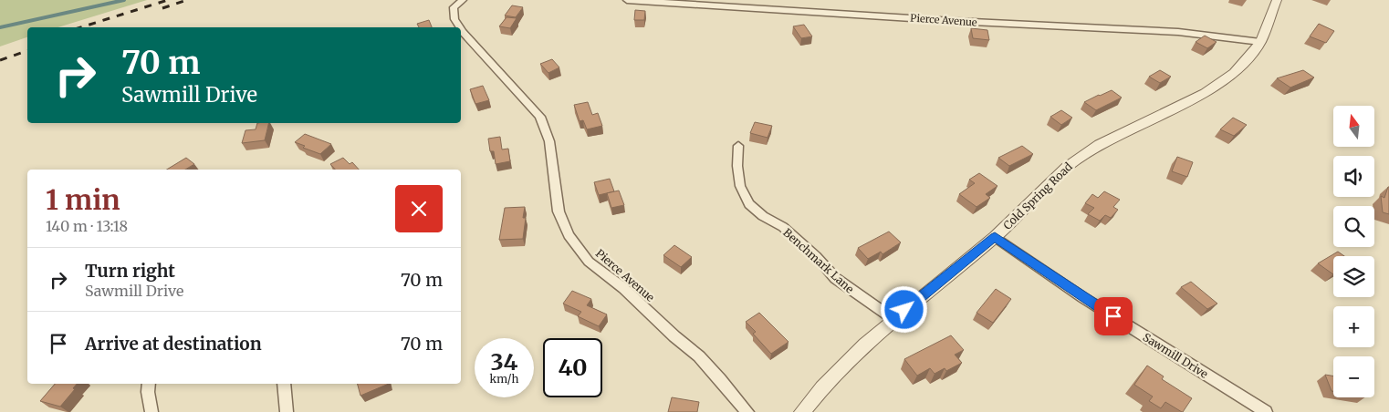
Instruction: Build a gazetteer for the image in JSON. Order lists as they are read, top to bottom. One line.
{"streets":{"street":["Pierce Avenue","Cold Spring Road","Benchmark Lane","Sawmill Drive"]},"crossings":[["Pierce Avenue","Cold Spring Road"],["Cold Spring Road","Benchmark Lane"],["Cold Spring Road","Sawmill Drive"]],"north":"top","page":{"turn":["70 m","Sawmill Drive"],"map_buttons":["+","−"],"heading":["1 min","140 m · 13:18"],"list":[{"name":"Turn right","note":"Sawmill Drive","value":"70 m"},{"name":"Arrive at destination","value":"70 m"}],"speed":"34 km/h","limit":"40"}}
